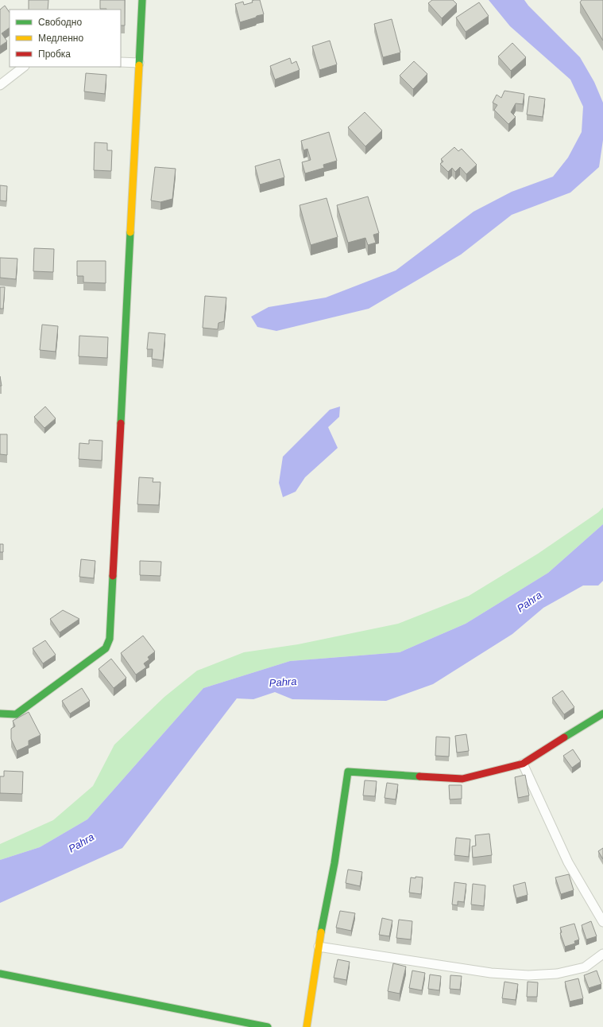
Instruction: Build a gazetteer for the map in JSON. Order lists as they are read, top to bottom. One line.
{"water":["Pahra"],"legend":["Свободно","Медленно","Пробка"]}
